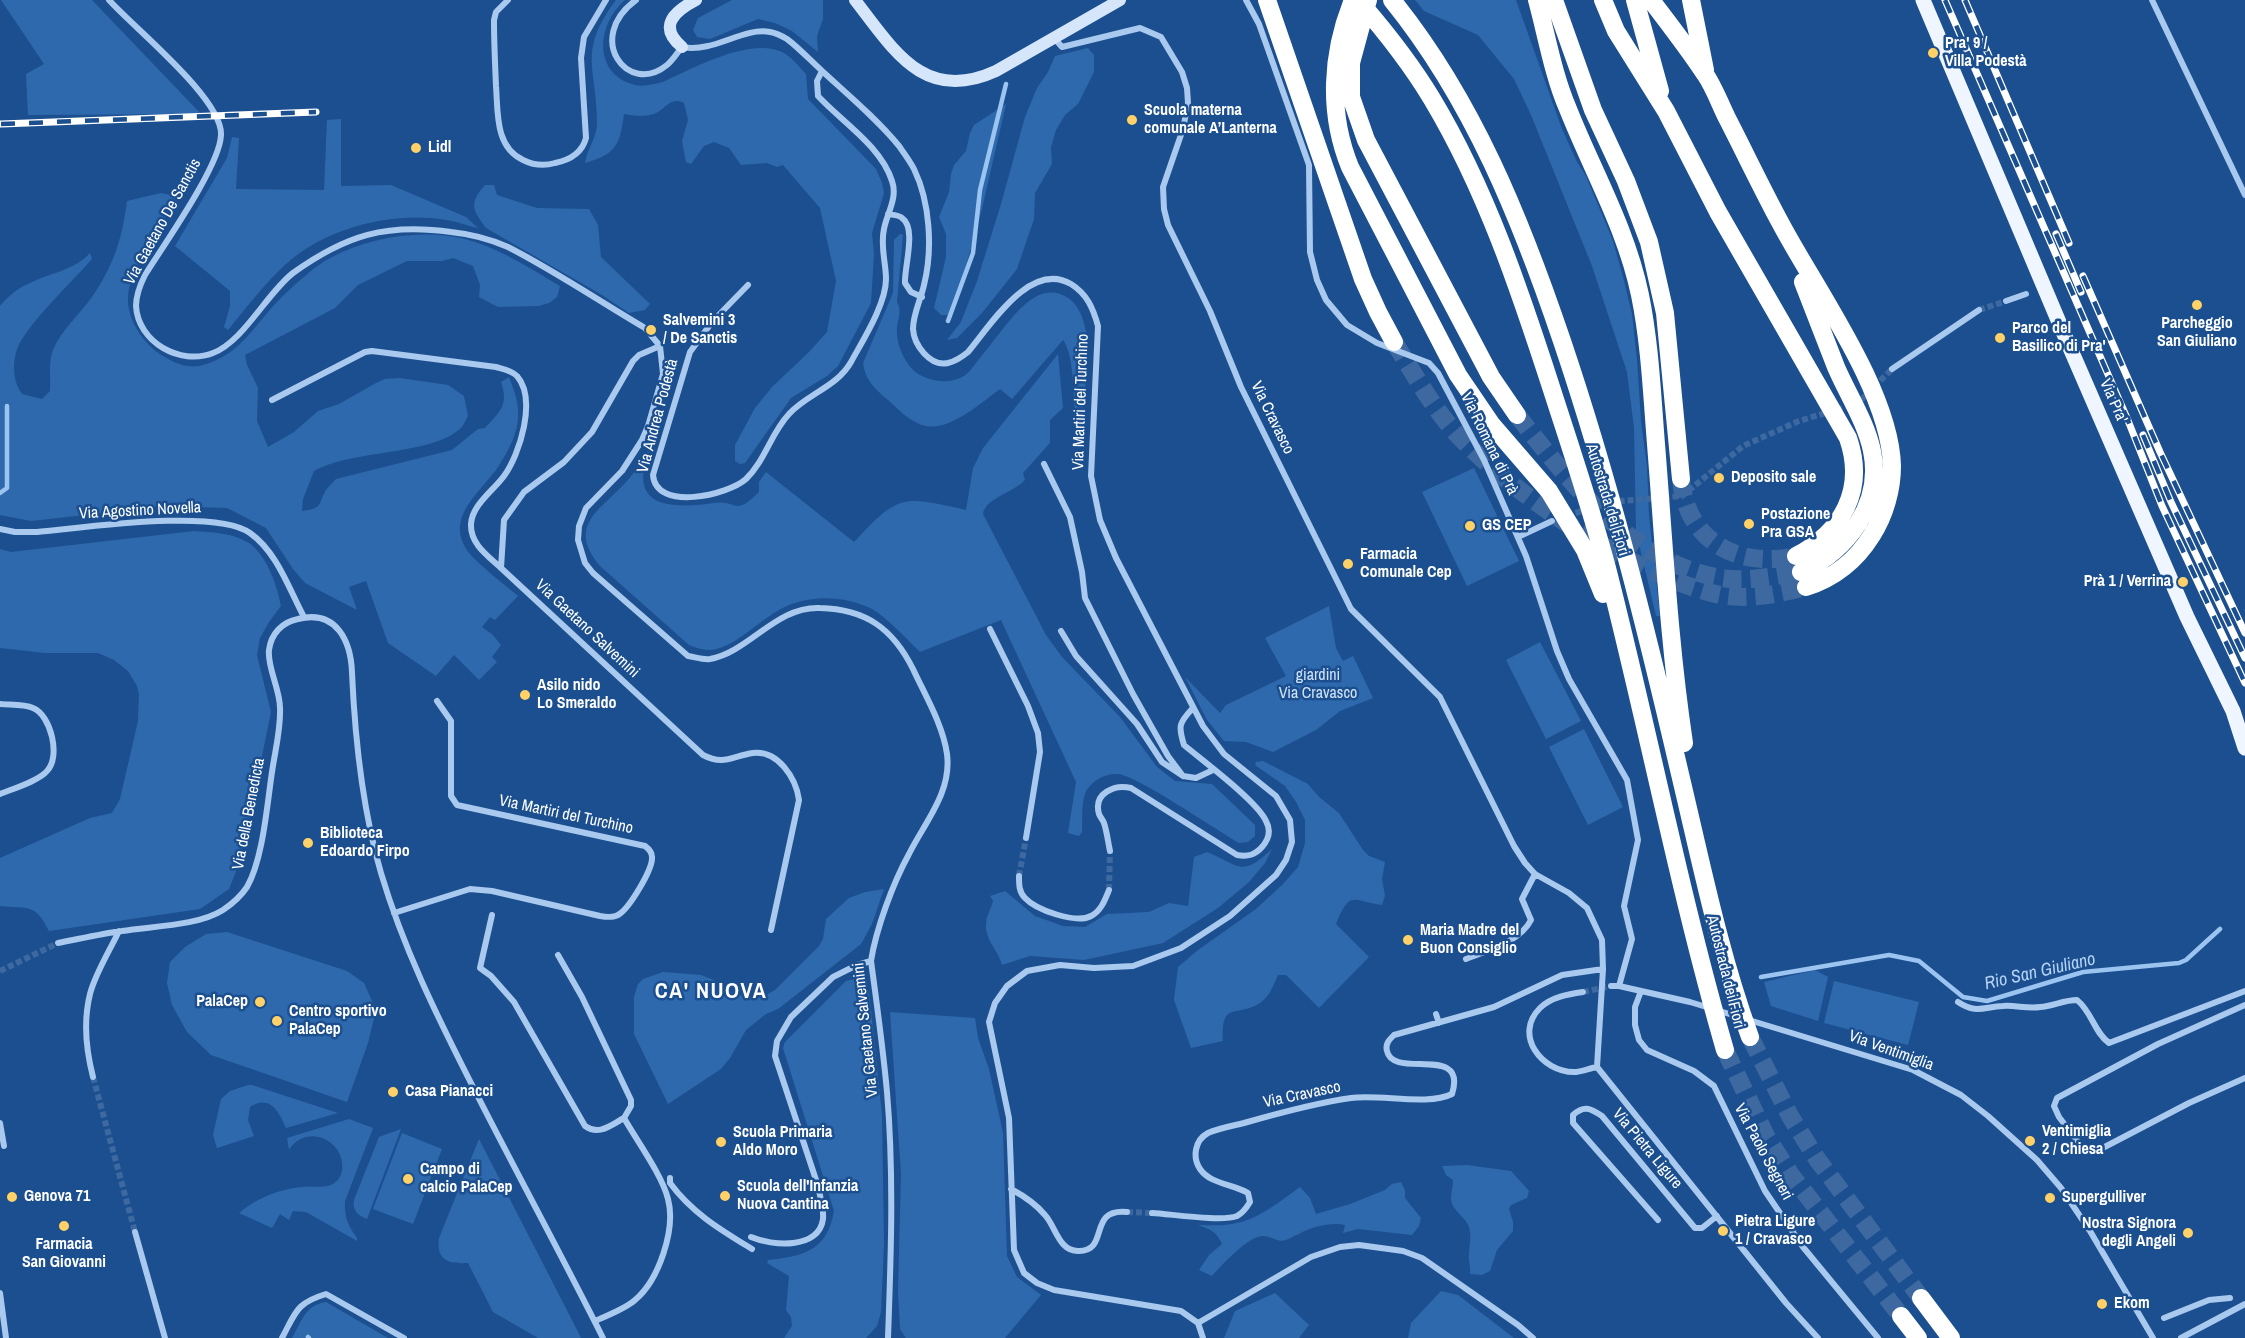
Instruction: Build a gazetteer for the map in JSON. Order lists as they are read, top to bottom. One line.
{"streets":{"highway":["Autostrada dei Fiori"],"main road":["Via Pra'"],"street":["Via Gaetano De Sanctis","Via Martiri del Turchino","Via Andrea Podestà","Via Cravasco","Via Romana di Prà","Via Agostino Novella","Via Gaetano Salvemini","Via della Benedicta","Via Ventimiglia","Via Pietra Ligure","Via Paolo Segneri"]},"crossings":[["Via Gaetano De Sanctis","Via Gaetano Salvemini"],["Via Martiri del Turchino","Via Andrea Podestà"],["Via Cravasco","Via Pietra Ligure"],["Via Romana di Prà","Via Ventimiglia"],["Via Agostino Novella","Via della Benedicta"],["Via Ventimiglia","Via Paolo Segneri"]],"districts":["CA' NUOVA"],"water":["Rio San Giuliano"],"parks":["giardini Via Cravasco"],"places":["Pra' 9 / Villa Podestà","Scuola materna comunale A’Lanterna","Lidl","Parcheggio San Giuliano","Salvemini 3 / De Sanctis","Parco del Basilico di Pra'","Deposito sale","Postazione Pra GSA","GS CEP","Farmacia Comunale Cep","Prà 1 / Verrina","Asilo nido Lo Smeraldo","Biblioteca Edoardo Firpo","Maria Madre del Buon Consiglio","PalaCep","Centro sportivo PalaCep","Casa Pianacci","Ventimiglia 2 / Chiesa","Scuola Primaria Aldo Moro","Campo di calcio PalaCep","Scuola dell'Infanzia Nuova Cantina","Genova 71","Supergulliver","Farmacia San Giovanni","Pietra Ligure 1 / Cravasco","Nostra Signora degli Angeli","Ekom"]}
